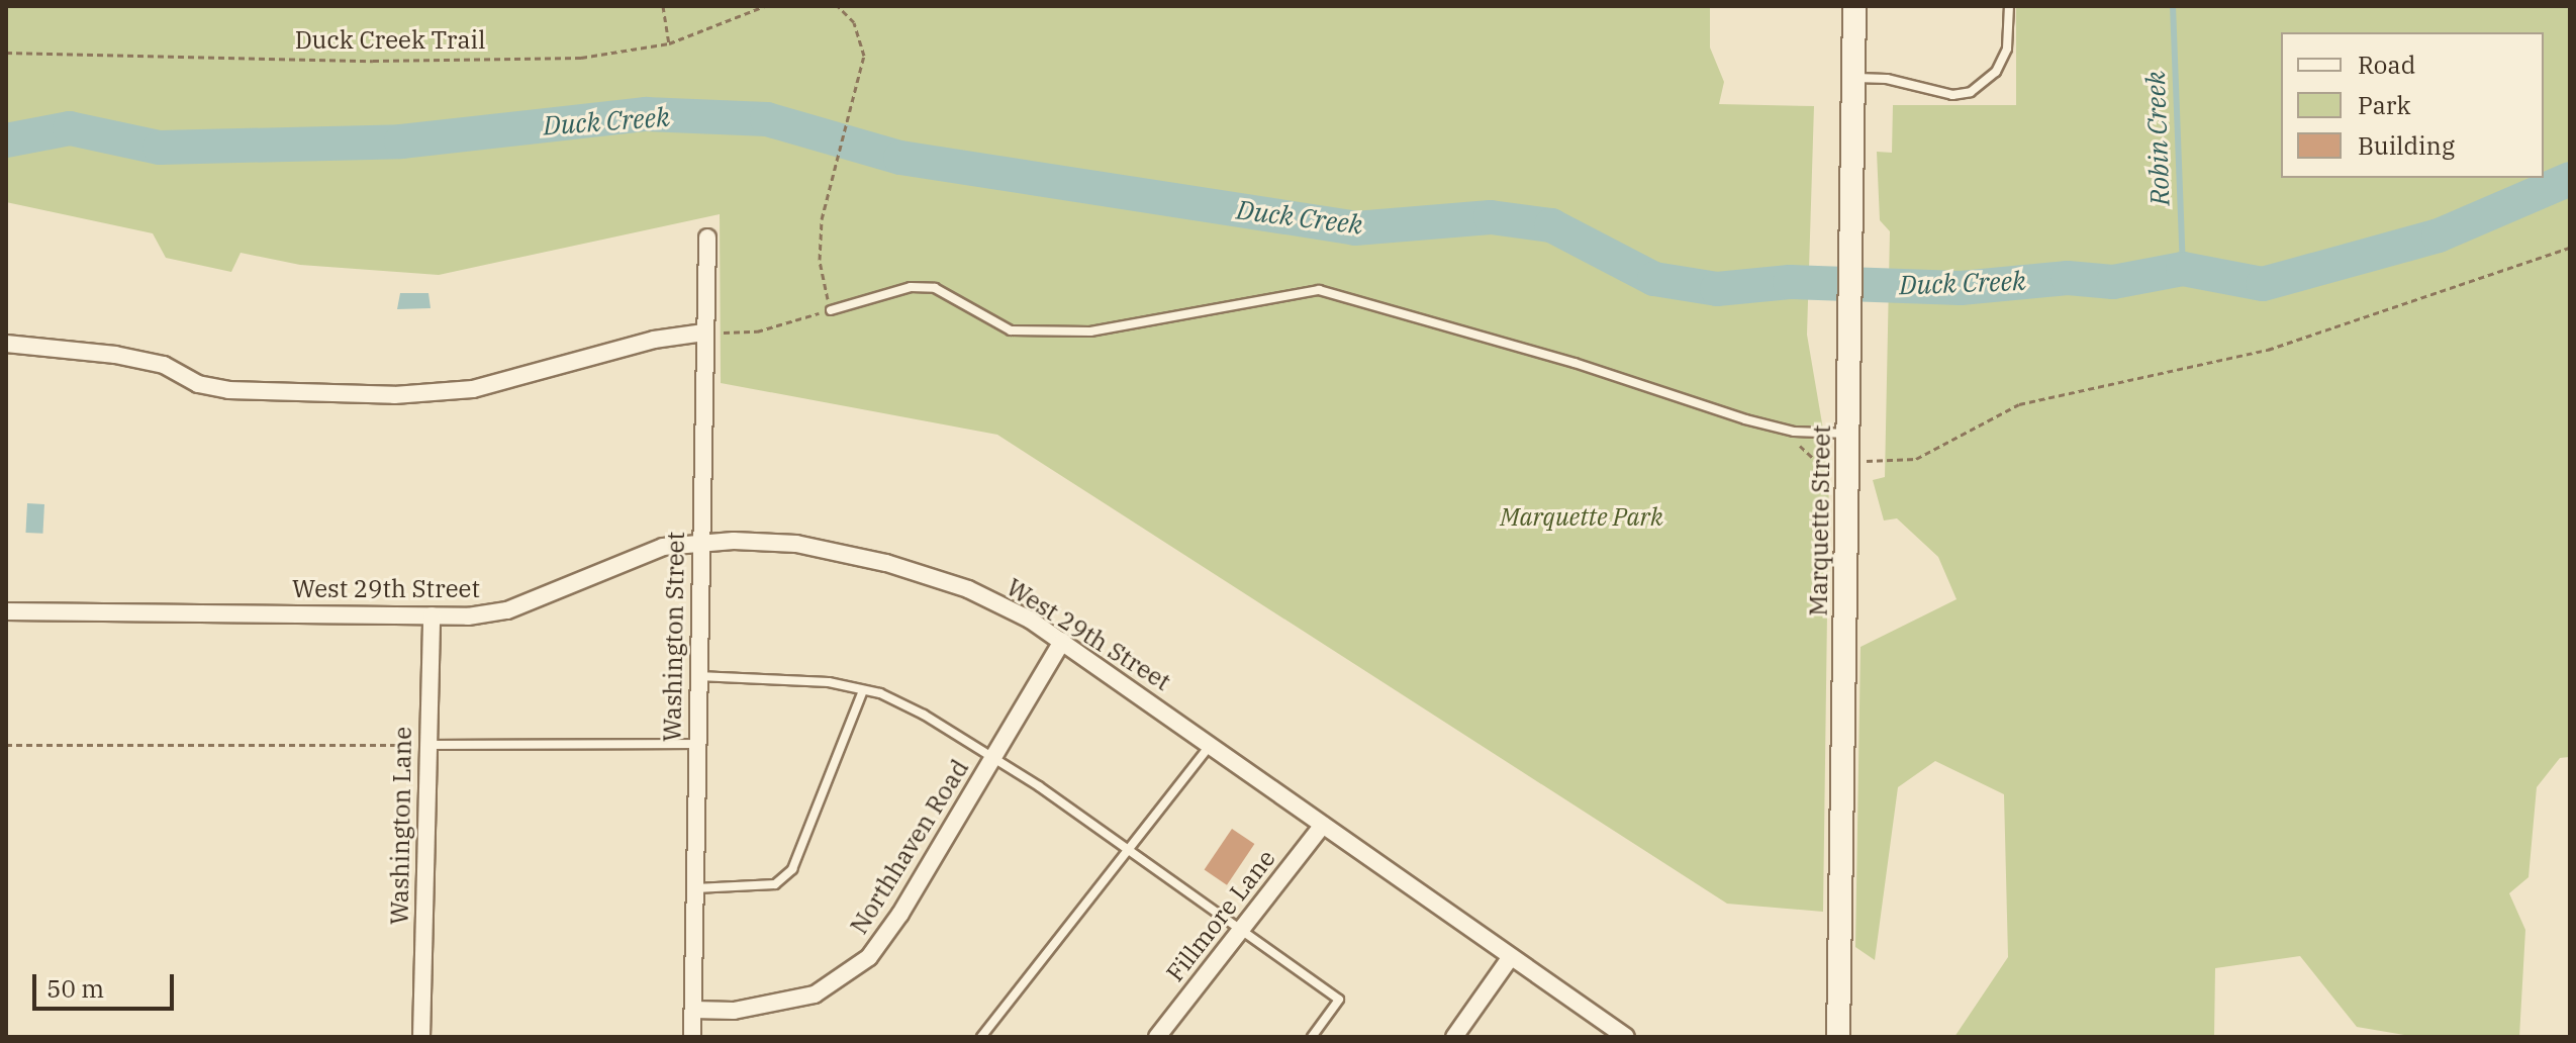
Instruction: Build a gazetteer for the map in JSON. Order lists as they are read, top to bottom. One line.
{"streets":{"main road":["Marquette Street"],"street":["West 29th Street","Washington Street","Washington Lane","Northhaven Road","Fillmore Lane"],"path":["Duck Creek Trail"]},"crossings":[["West 29th Street","Washington Street"],["West 29th Street","Washington Lane"],["West 29th Street","Northhaven Road"],["West 29th Street","Fillmore Lane"],["Washington Street","Northhaven Road"]],"water":["Duck Creek","Robin Creek"],"parks":["Marquette Park"],"legend":["Road","Park","Building"],"scale_bar":"50 m"}
